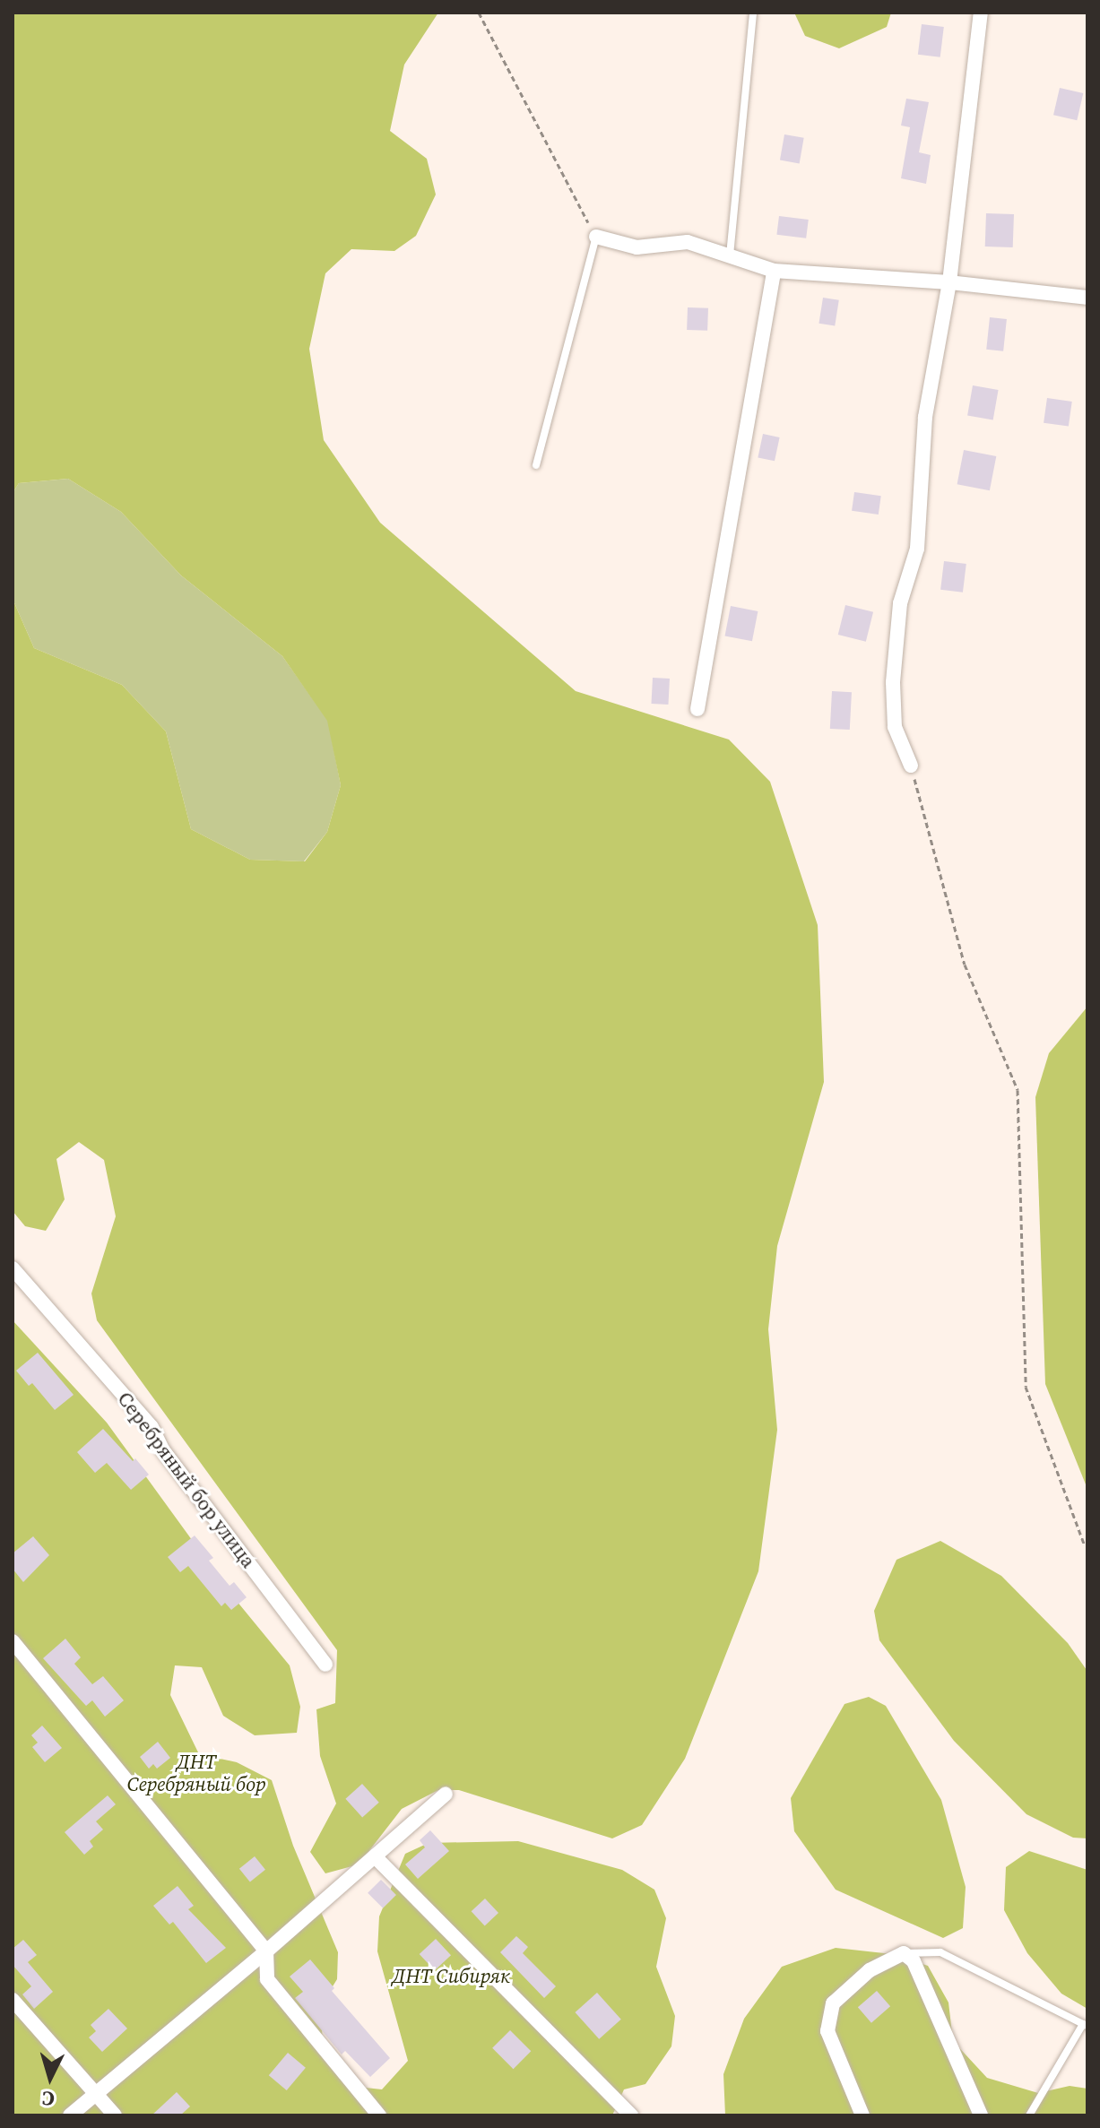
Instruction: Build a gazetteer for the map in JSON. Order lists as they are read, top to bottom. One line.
{"streets":{"street":["Серебряный бор улица"]},"parks":["ДНТ Серебряный бор","ДНТ Сибиряк"],"north":"bottom"}
